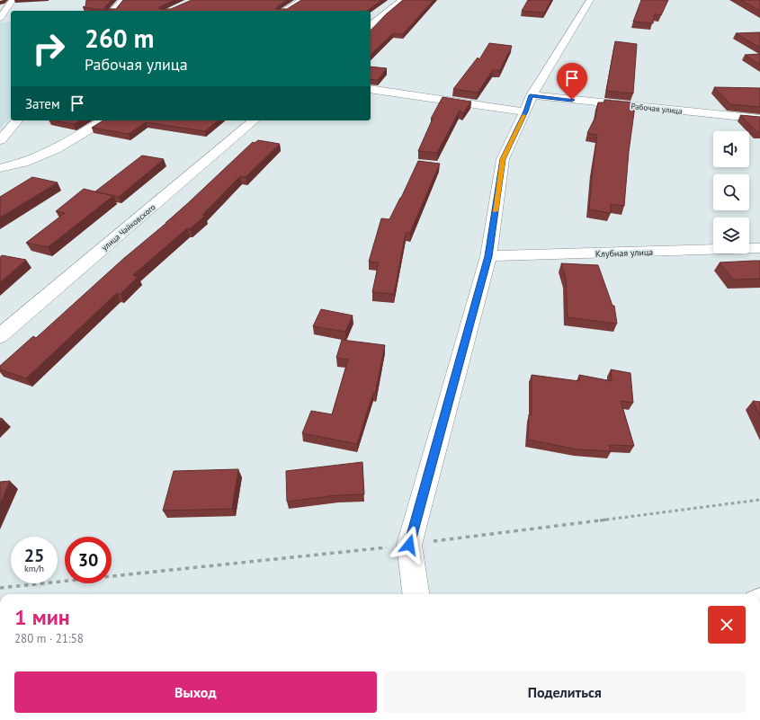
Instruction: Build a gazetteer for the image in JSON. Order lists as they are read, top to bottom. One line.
{"streets":{"street":["Рабочая улица","улица Чайковского","Клубная улица"]},"page":{"turn":["260 m","Рабочая улица"],"then":"Затем","speed":"25 km/h","limit":"30","heading":["1 мин","280 m · 21:58"],"buttons":["Выход","Поделиться"]}}
